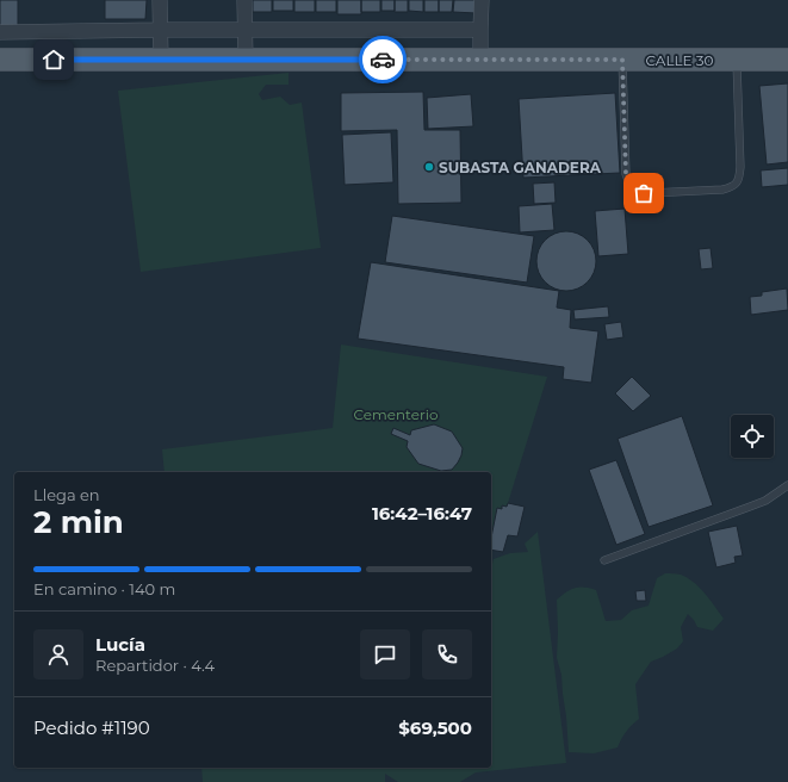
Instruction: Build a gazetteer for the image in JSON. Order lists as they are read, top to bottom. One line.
{"streets":{"main road":["CALLE 30"]},"parks":["Cementerio"],"places":["SUBASTA GANADERA"],"page":{"heading":["2 min","Llega en","16:42–16:47"],"panel":["Lucía","Repartidor · 4.4","Pedido #1190","$69,500"],"bar":"En camino · 140 m"}}
